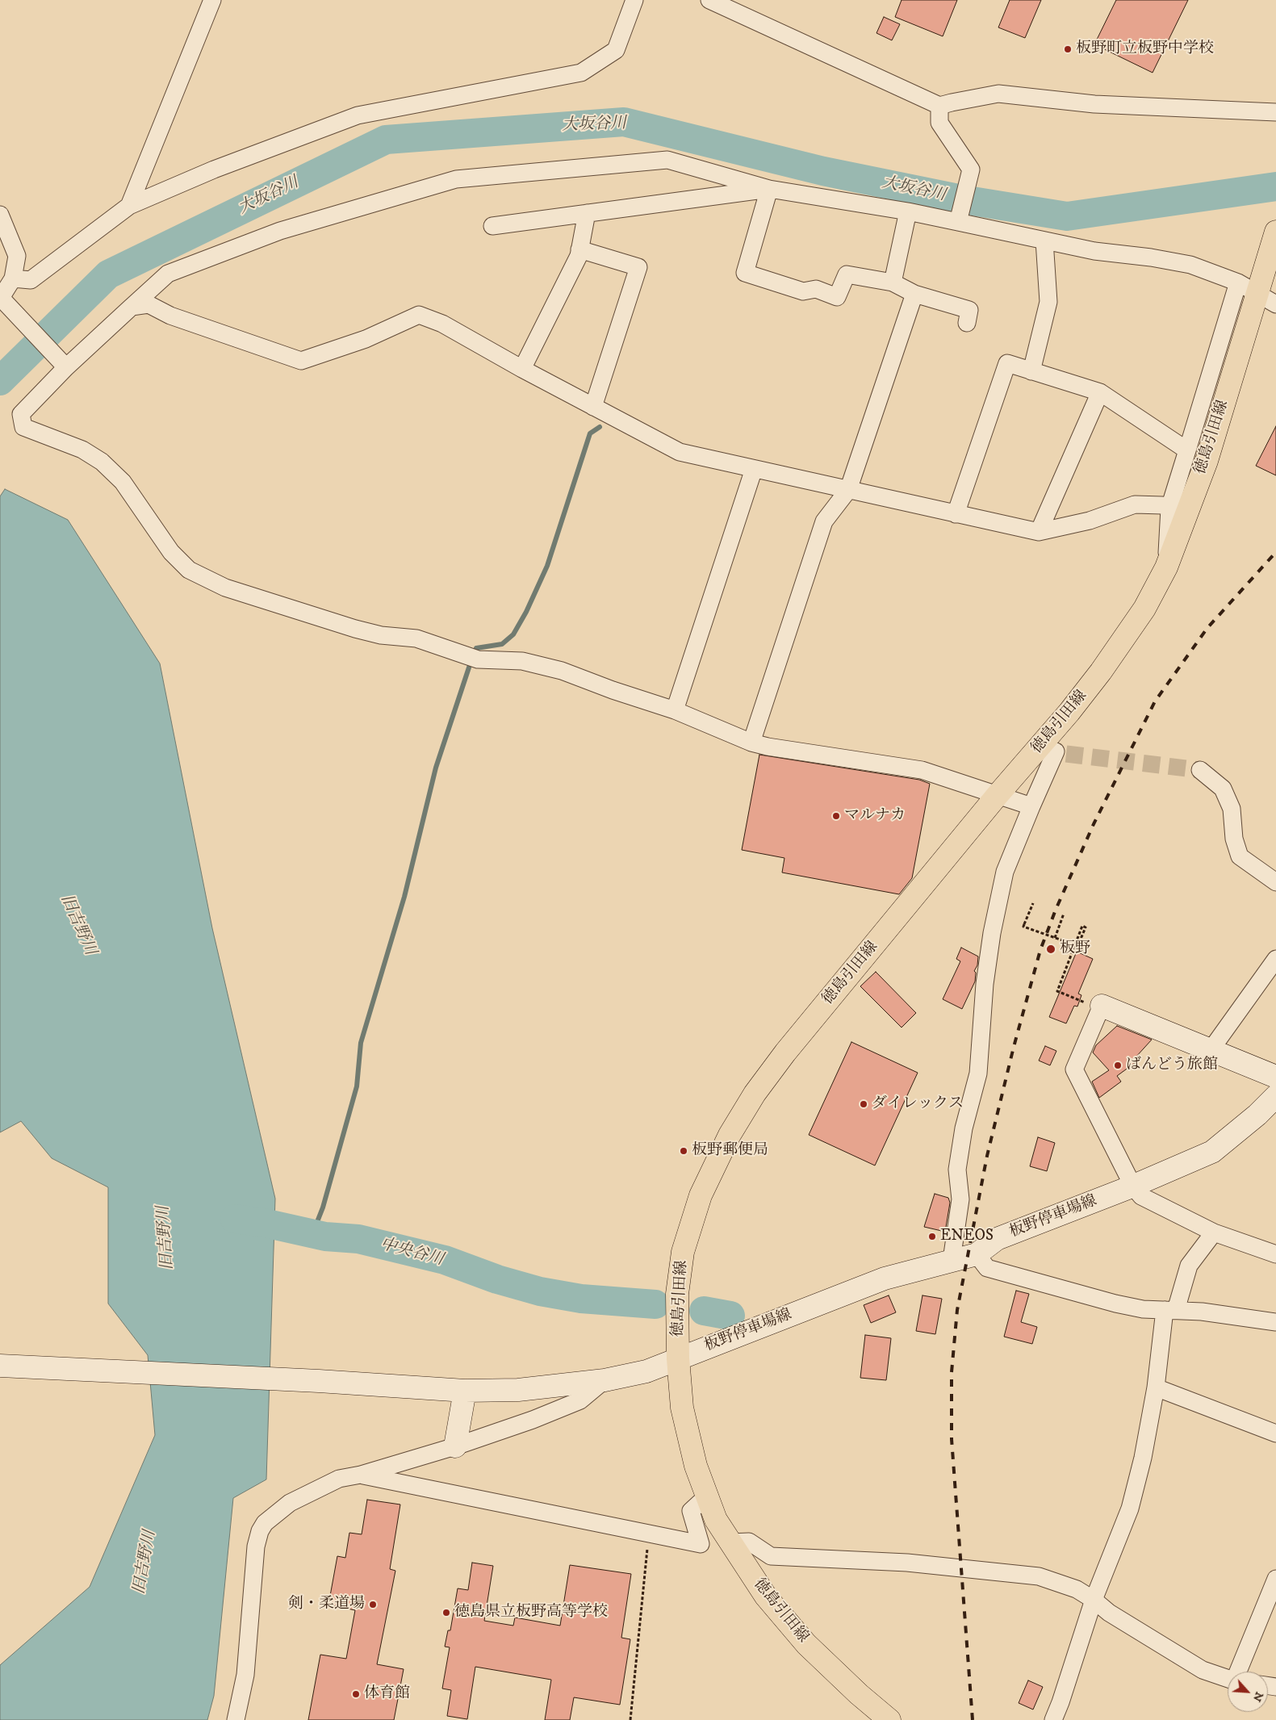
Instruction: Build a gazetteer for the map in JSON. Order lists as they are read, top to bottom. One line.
{"streets":{"main road":["徳島引田線","板野停車場線"]},"crossings":[["徳島引田線","板野停車場線"]],"water":["大坂谷川","旧吉野川","中央谷川"],"places":["板野町立板野中学校","マルナカ","板野","ばんどう旅館","ダイレックス","板野郵便局","ENEOS","剣・柔道場","徳島県立板野高等学校","体育館"],"north":"bottom right"}
